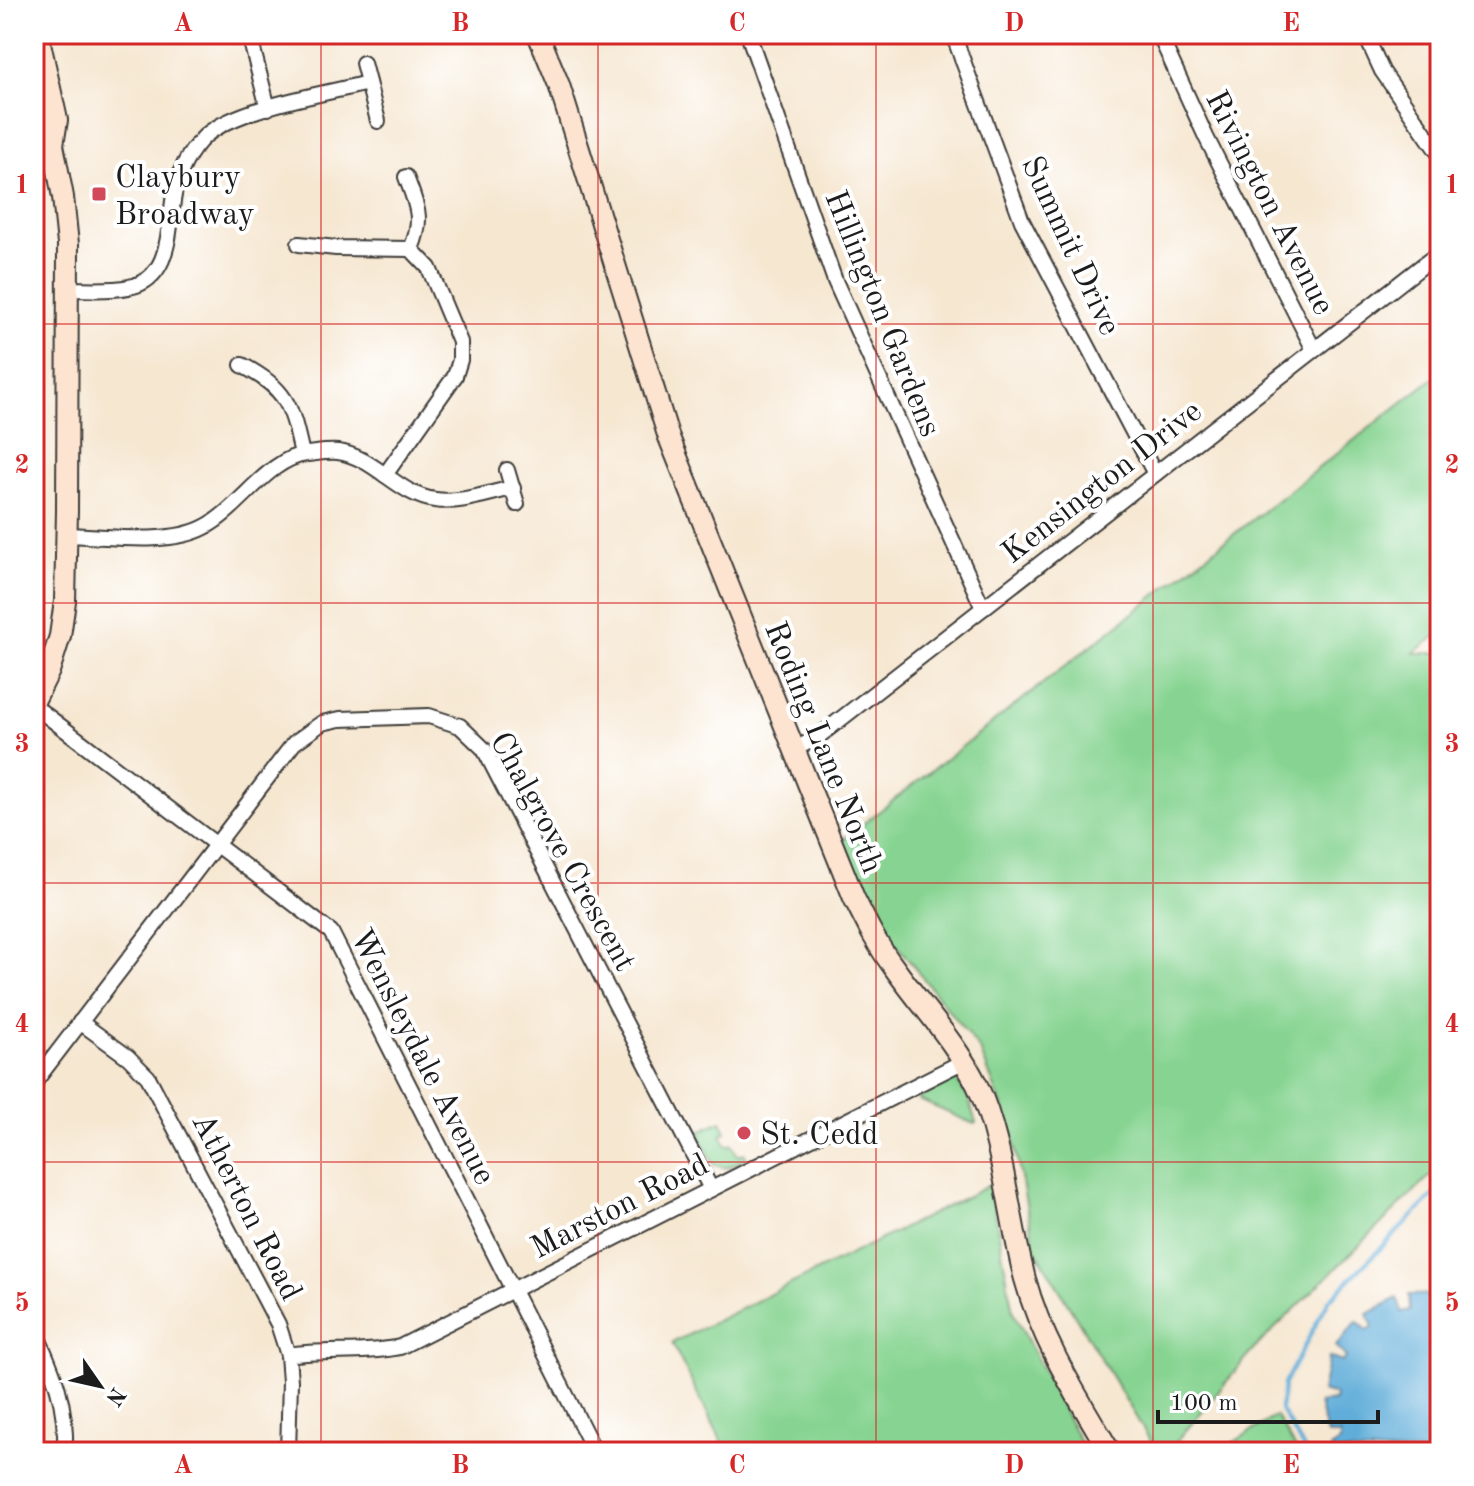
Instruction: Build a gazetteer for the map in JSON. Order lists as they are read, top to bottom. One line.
{"streets":{"street":["Rivington Avenue","Summit Drive","Hillington Gardens","Kensington Drive","Roding Lane North","Chalgrove Crescent","Wensleydale Avenue","Marston Road","Atherton Road"]},"crossings":[["Rivington Avenue","Kensington Drive"],["Summit Drive","Kensington Drive"],["Hillington Gardens","Kensington Drive"],["Kensington Drive","Roding Lane North"],["Roding Lane North","Marston Road"],["Chalgrove Crescent","Wensleydale Avenue"],["Chalgrove Crescent","Marston Road"],["Chalgrove Crescent","Atherton Road"],["Wensleydale Avenue","Marston Road"],["Marston Road","Atherton Road"]],"places":{"transit":["Claybury Broadway"],"other":["St. Cedd"]},"scale_bar":"100 m","north":"bottom right","grid":{"columns":["A","B","C","D","E"],"rows":["1","2","3","4","5"]}}
